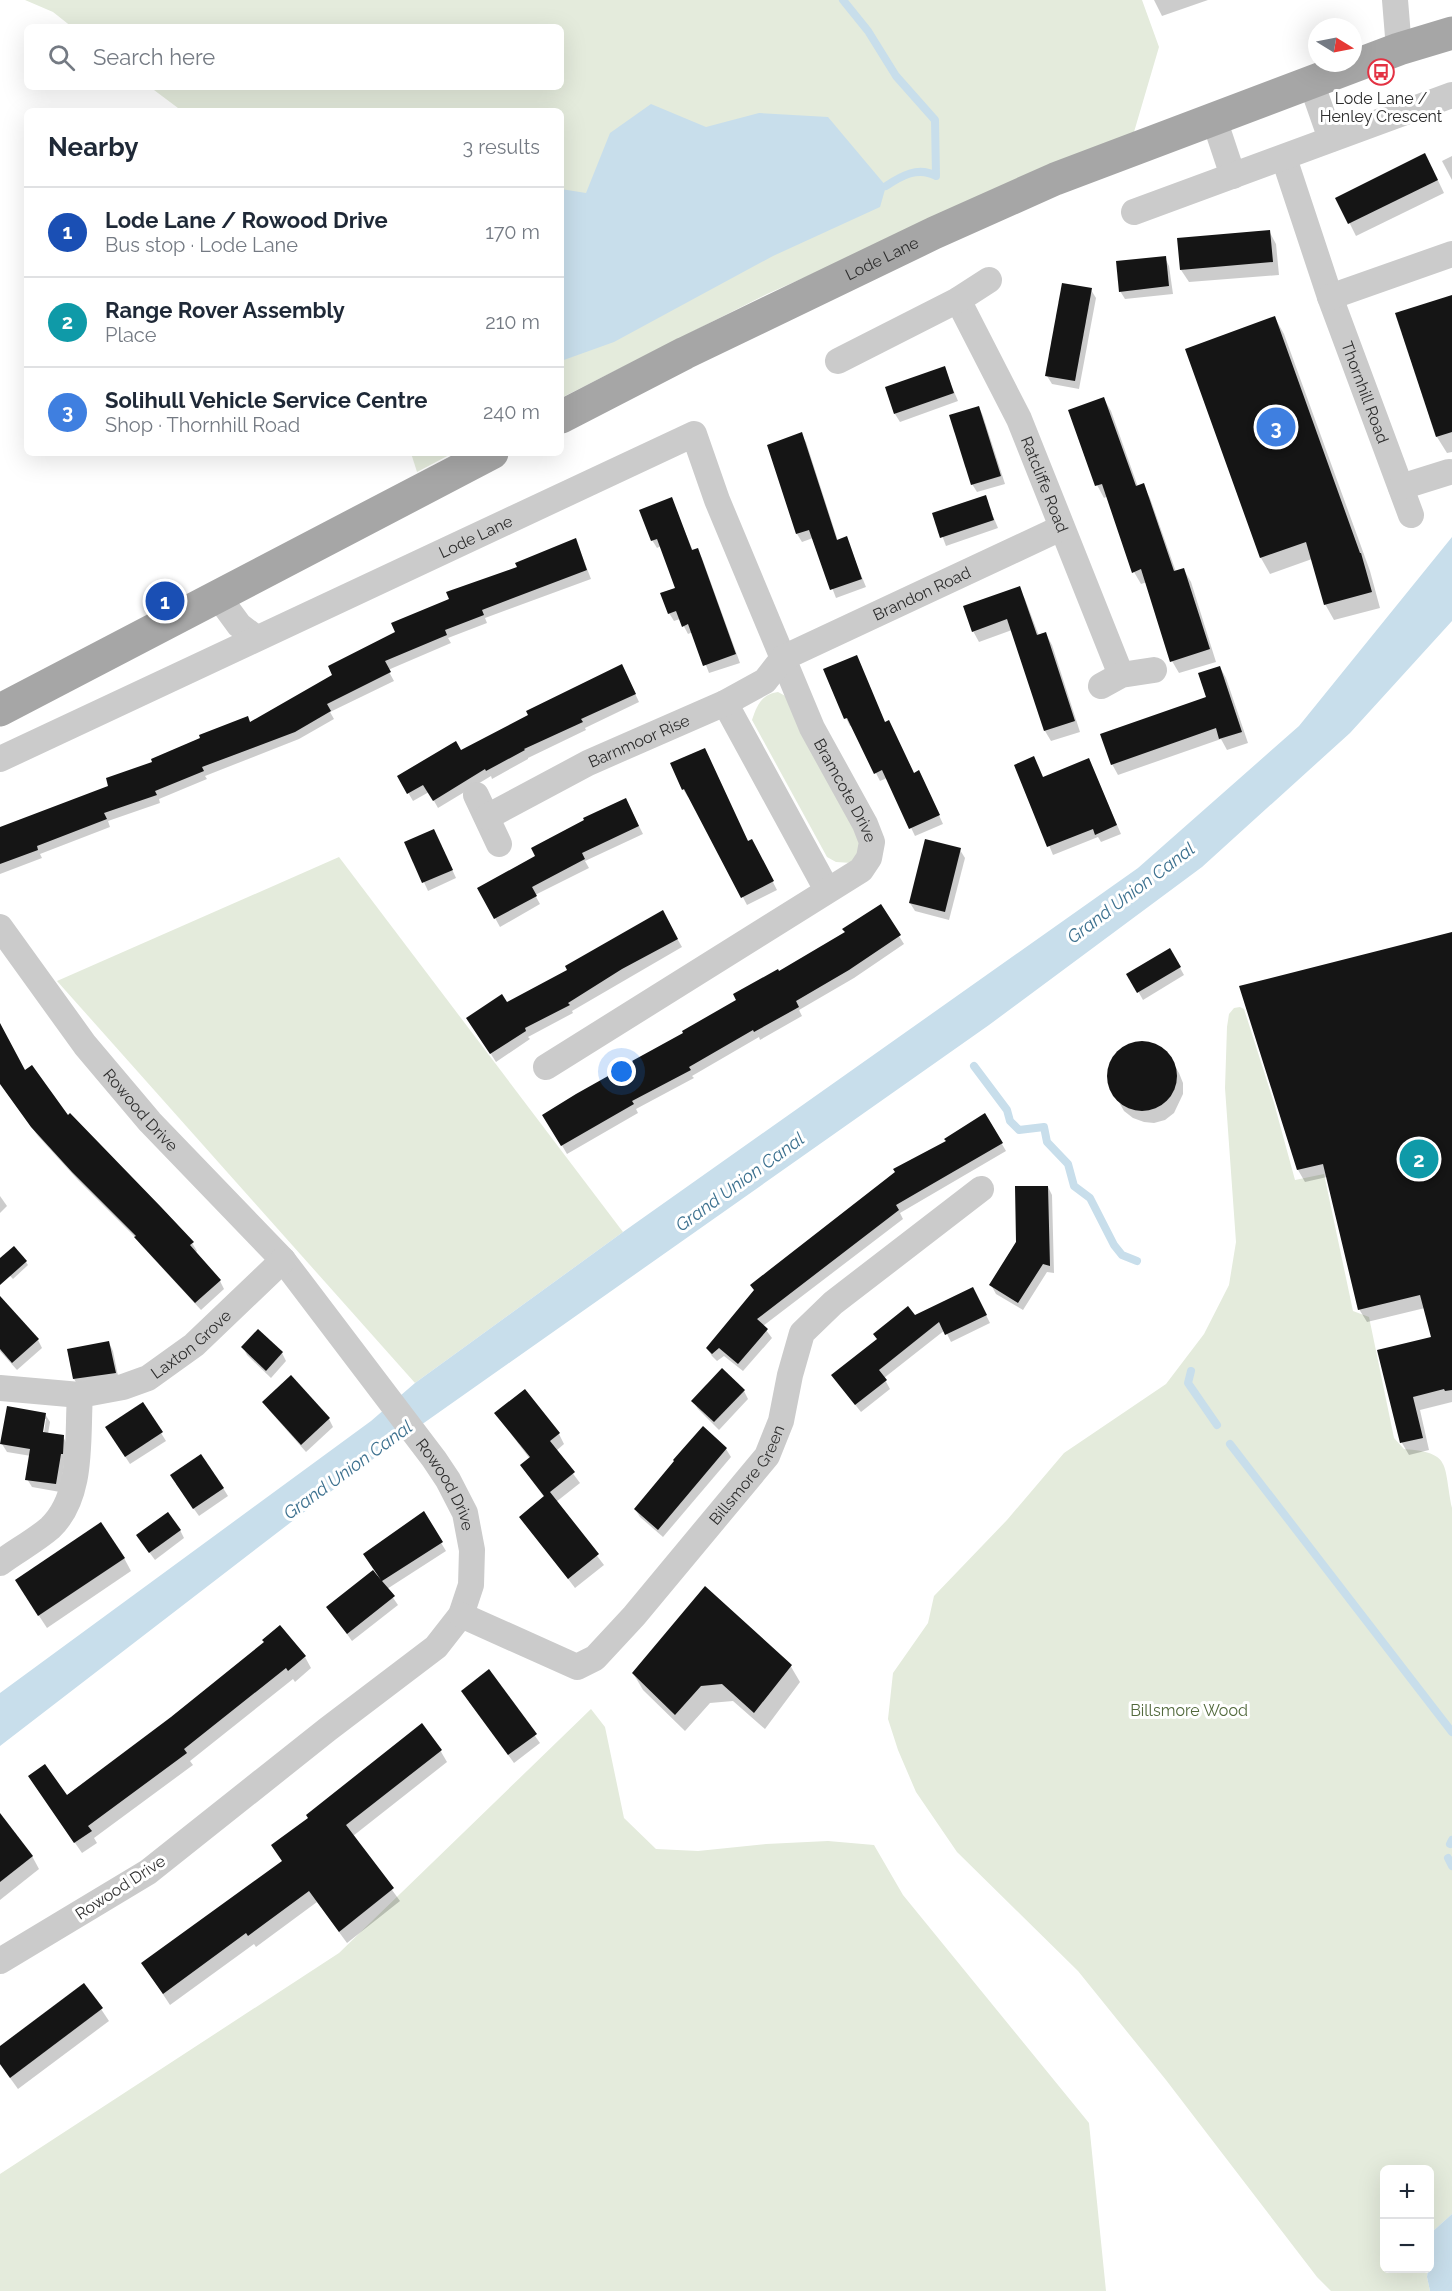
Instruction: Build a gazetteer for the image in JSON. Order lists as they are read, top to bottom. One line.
{"streets":{"main road":["Lode Lane"],"street":["Thornhill Road","Ratcliffe Road","Brandon Road","Barnmoor Rise","Bramcote Drive","Rowood Drive","Laxton Grove","Billsmore Green"]},"crossings":[["Lode Lane","Bramcote Drive"],["Ratcliffe Road","Brandon Road"],["Brandon Road","Barnmoor Rise"],["Brandon Road","Bramcote Drive"],["Barnmoor Rise","Bramcote Drive"],["Rowood Drive","Laxton Grove"],["Rowood Drive","Billsmore Green"]],"water":["Grand Union Canal"],"parks":["Billsmore Wood"],"places":{"bus stop":["Lode Lane / Henley Crescent"]},"north":"right","page":{"search":"Search here","heading":["Nearby","3 results"],"list":[{"mark":"1","name":"Lode Lane / Rowood Drive","note":"Bus stop · Lode Lane","value":"170 m"},{"mark":"2","name":"Range Rover Assembly","note":"Place","value":"210 m"},{"mark":"3","name":"Solihull Vehicle Service Centre","note":"Shop · Thornhill Road","value":"240 m"}],"pins":["3","1","2"],"map_buttons":["+","−"]}}
